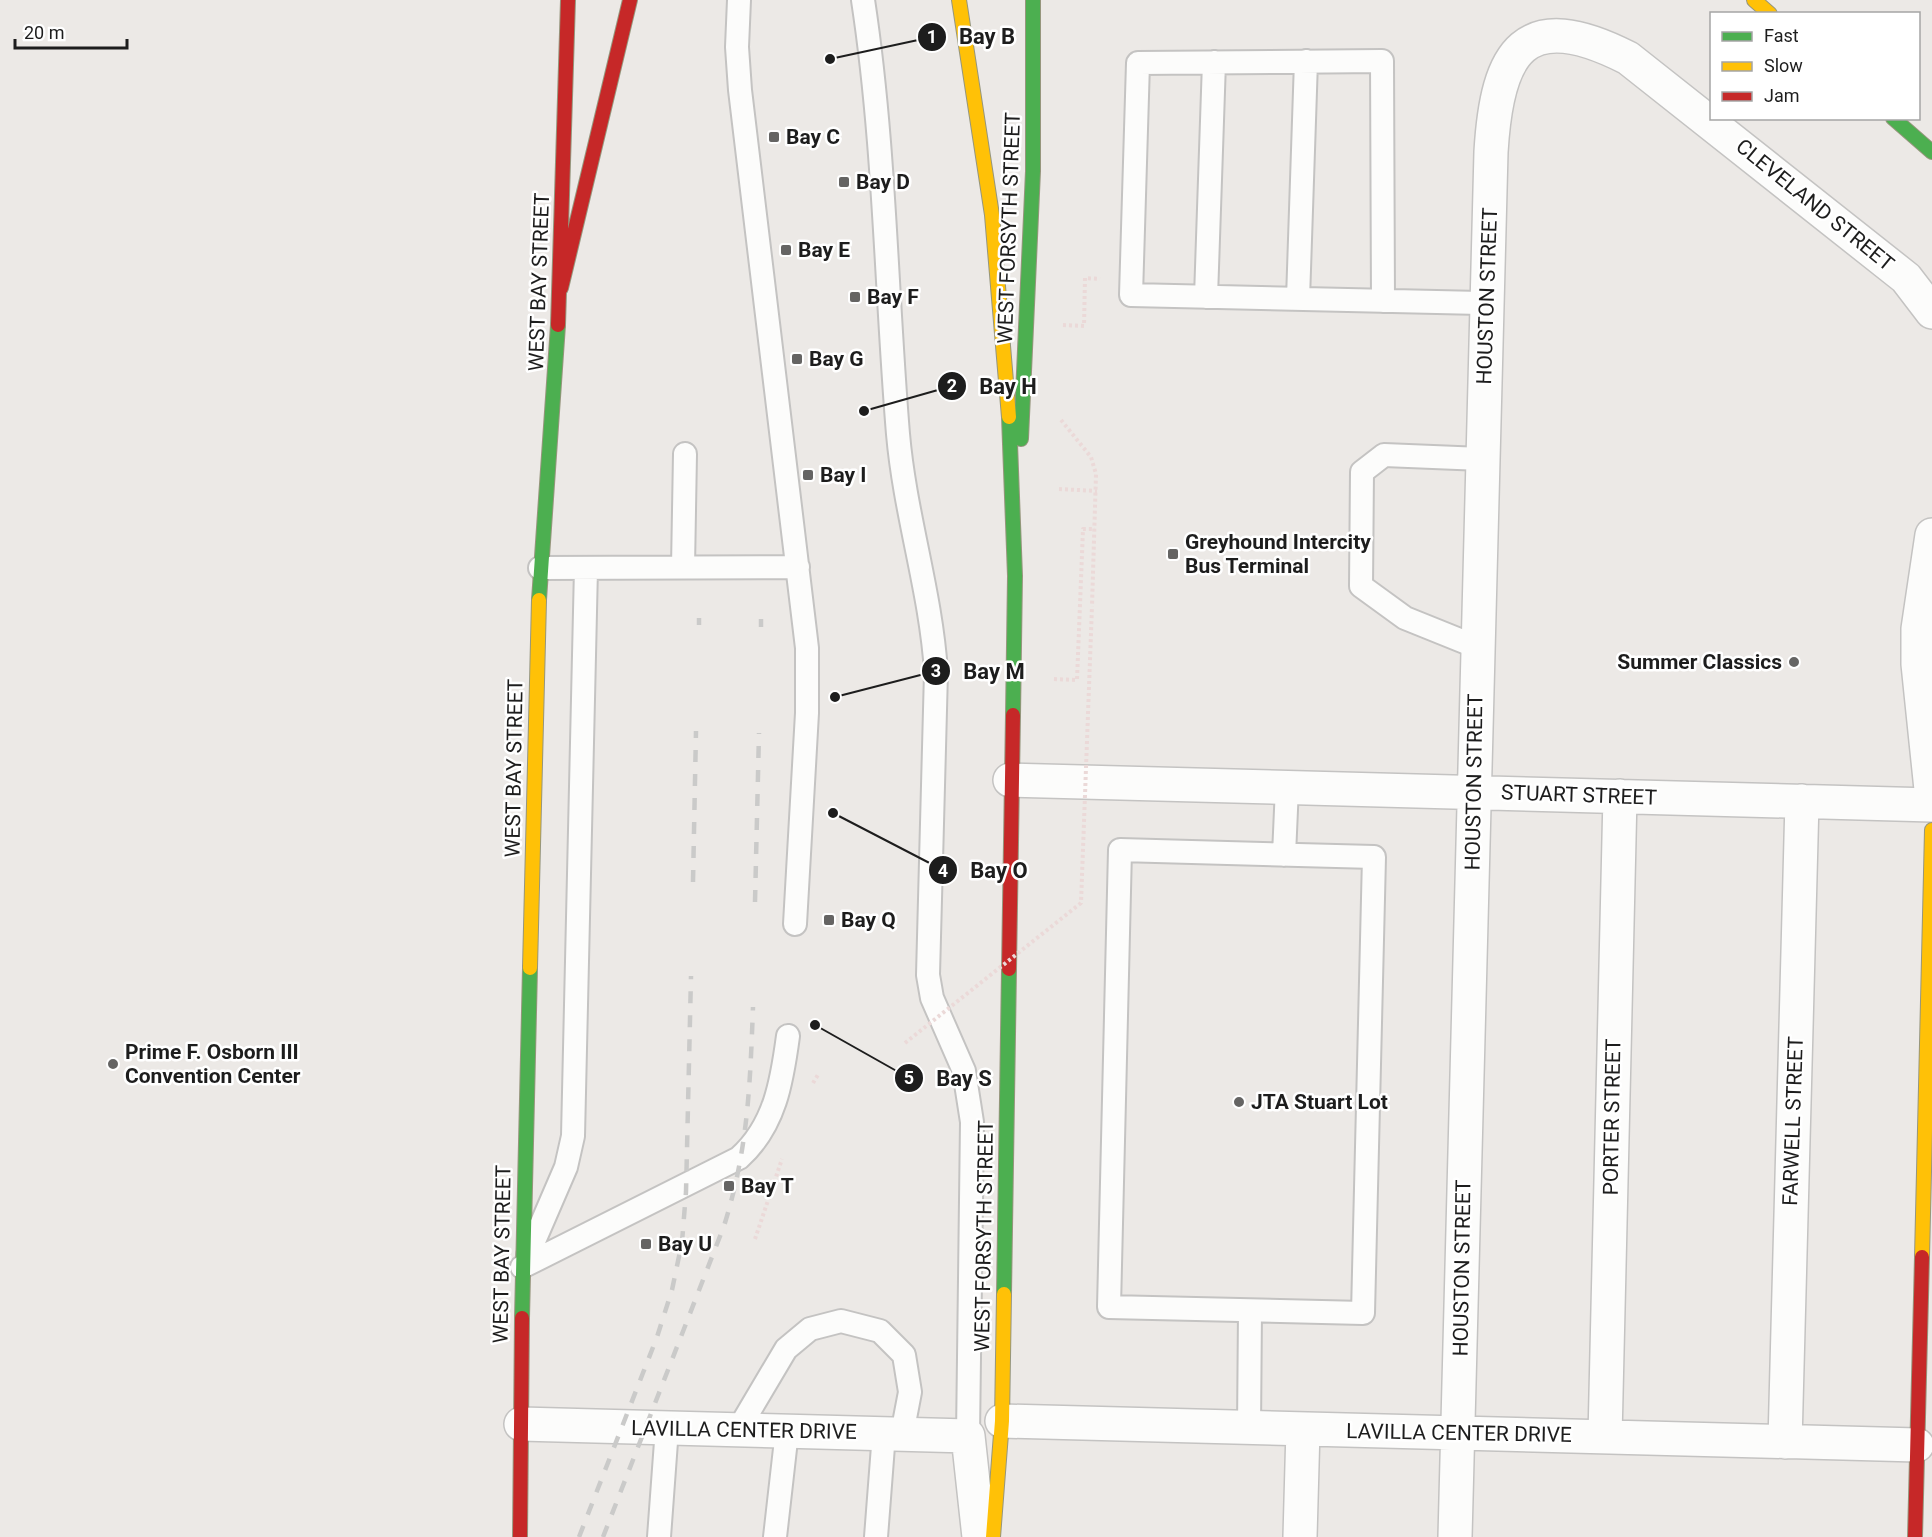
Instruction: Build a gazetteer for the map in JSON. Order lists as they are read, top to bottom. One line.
{"streets":{"main road":["WEST FORSYTH STREET","WEST BAY STREET"],"street":["CLEVELAND STREET","HOUSTON STREET","STUART STREET","PORTER STREET","FARWELL STREET","LAVILLA CENTER DRIVE"]},"crossings":[["CLEVELAND STREET","HOUSTON STREET"],["WEST FORSYTH STREET","STUART STREET"],["WEST FORSYTH STREET","LAVILLA CENTER DRIVE"],["WEST BAY STREET","LAVILLA CENTER DRIVE"],["HOUSTON STREET","STUART STREET"],["HOUSTON STREET","LAVILLA CENTER DRIVE"],["STUART STREET","PORTER STREET"],["STUART STREET","FARWELL STREET"],["PORTER STREET","LAVILLA CENTER DRIVE"],["FARWELL STREET","LAVILLA CENTER DRIVE"]],"places":{"other":["Bay B","Bay H","Summer Classics","Bay M","Bay O","Bay S","Prime F. Osborn III Convention Center","JTA Stuart Lot"],"transit":["Bay C","Bay D","Bay E","Bay F","Bay G","Bay I","Greyhound Intercity Bus Terminal","Bay Q","Bay T","Bay U"]},"legend":["Fast","Slow","Jam"],"scale_bar":"20 m"}
